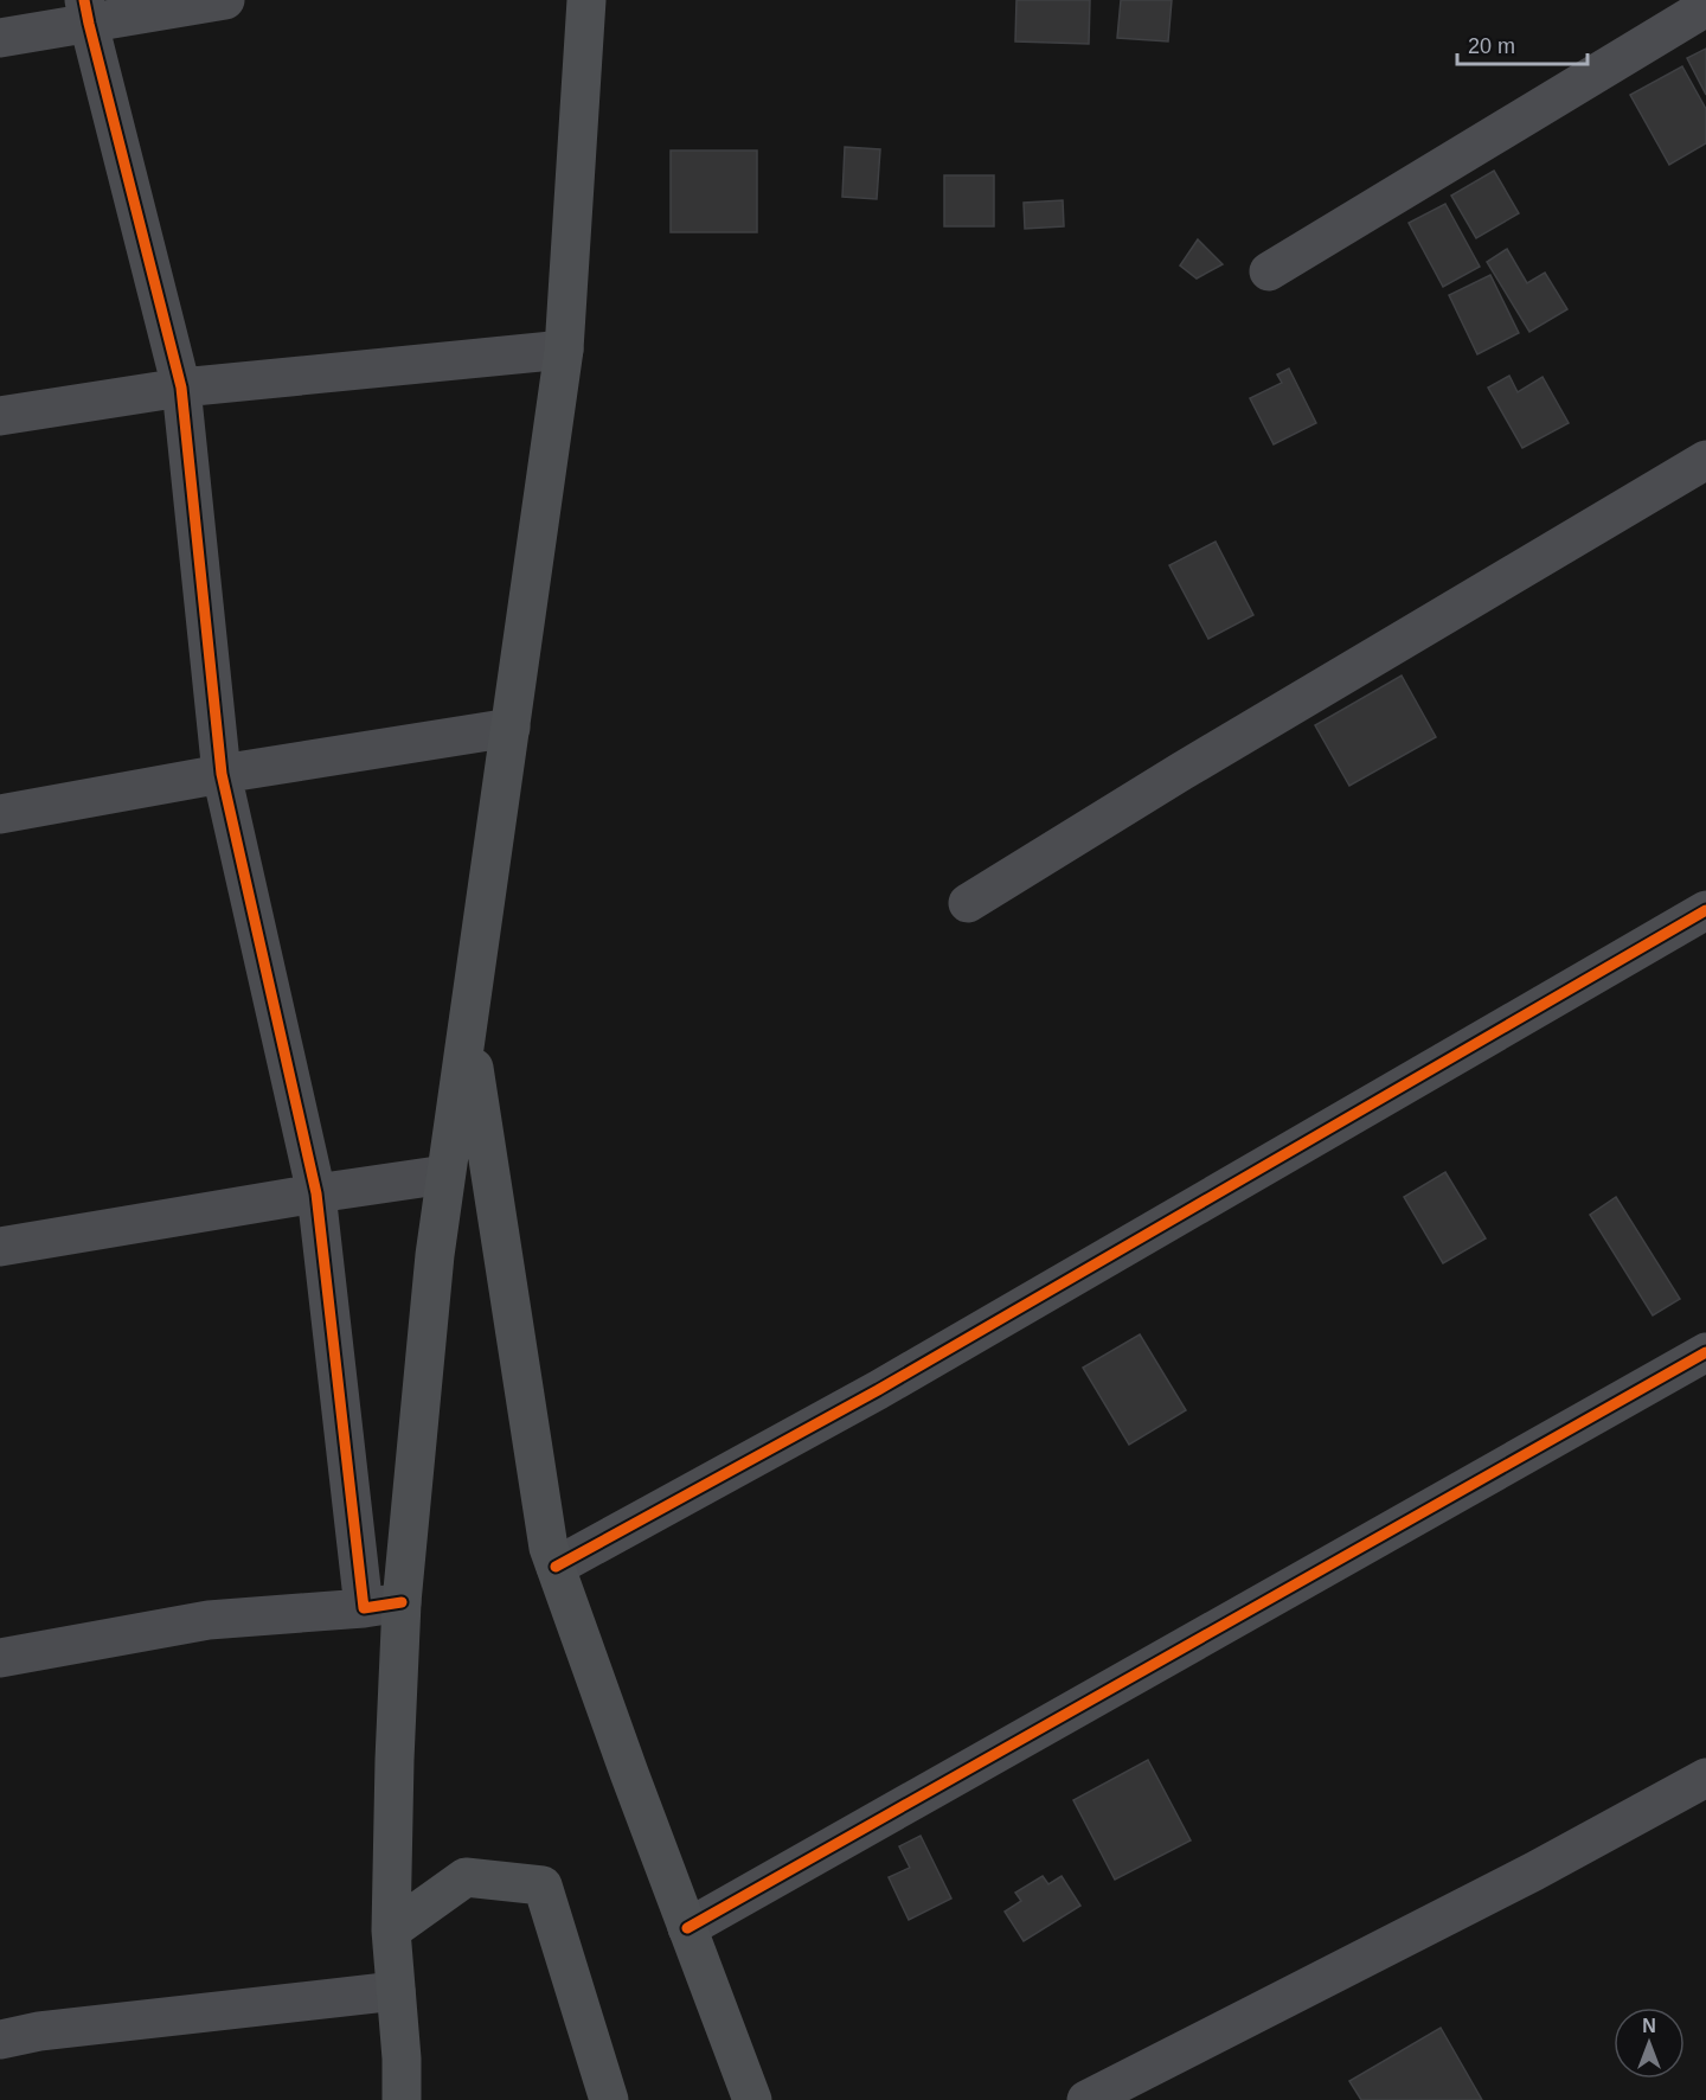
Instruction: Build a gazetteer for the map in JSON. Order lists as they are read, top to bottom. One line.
{"scale_bar":"20 m","north":"top"}
